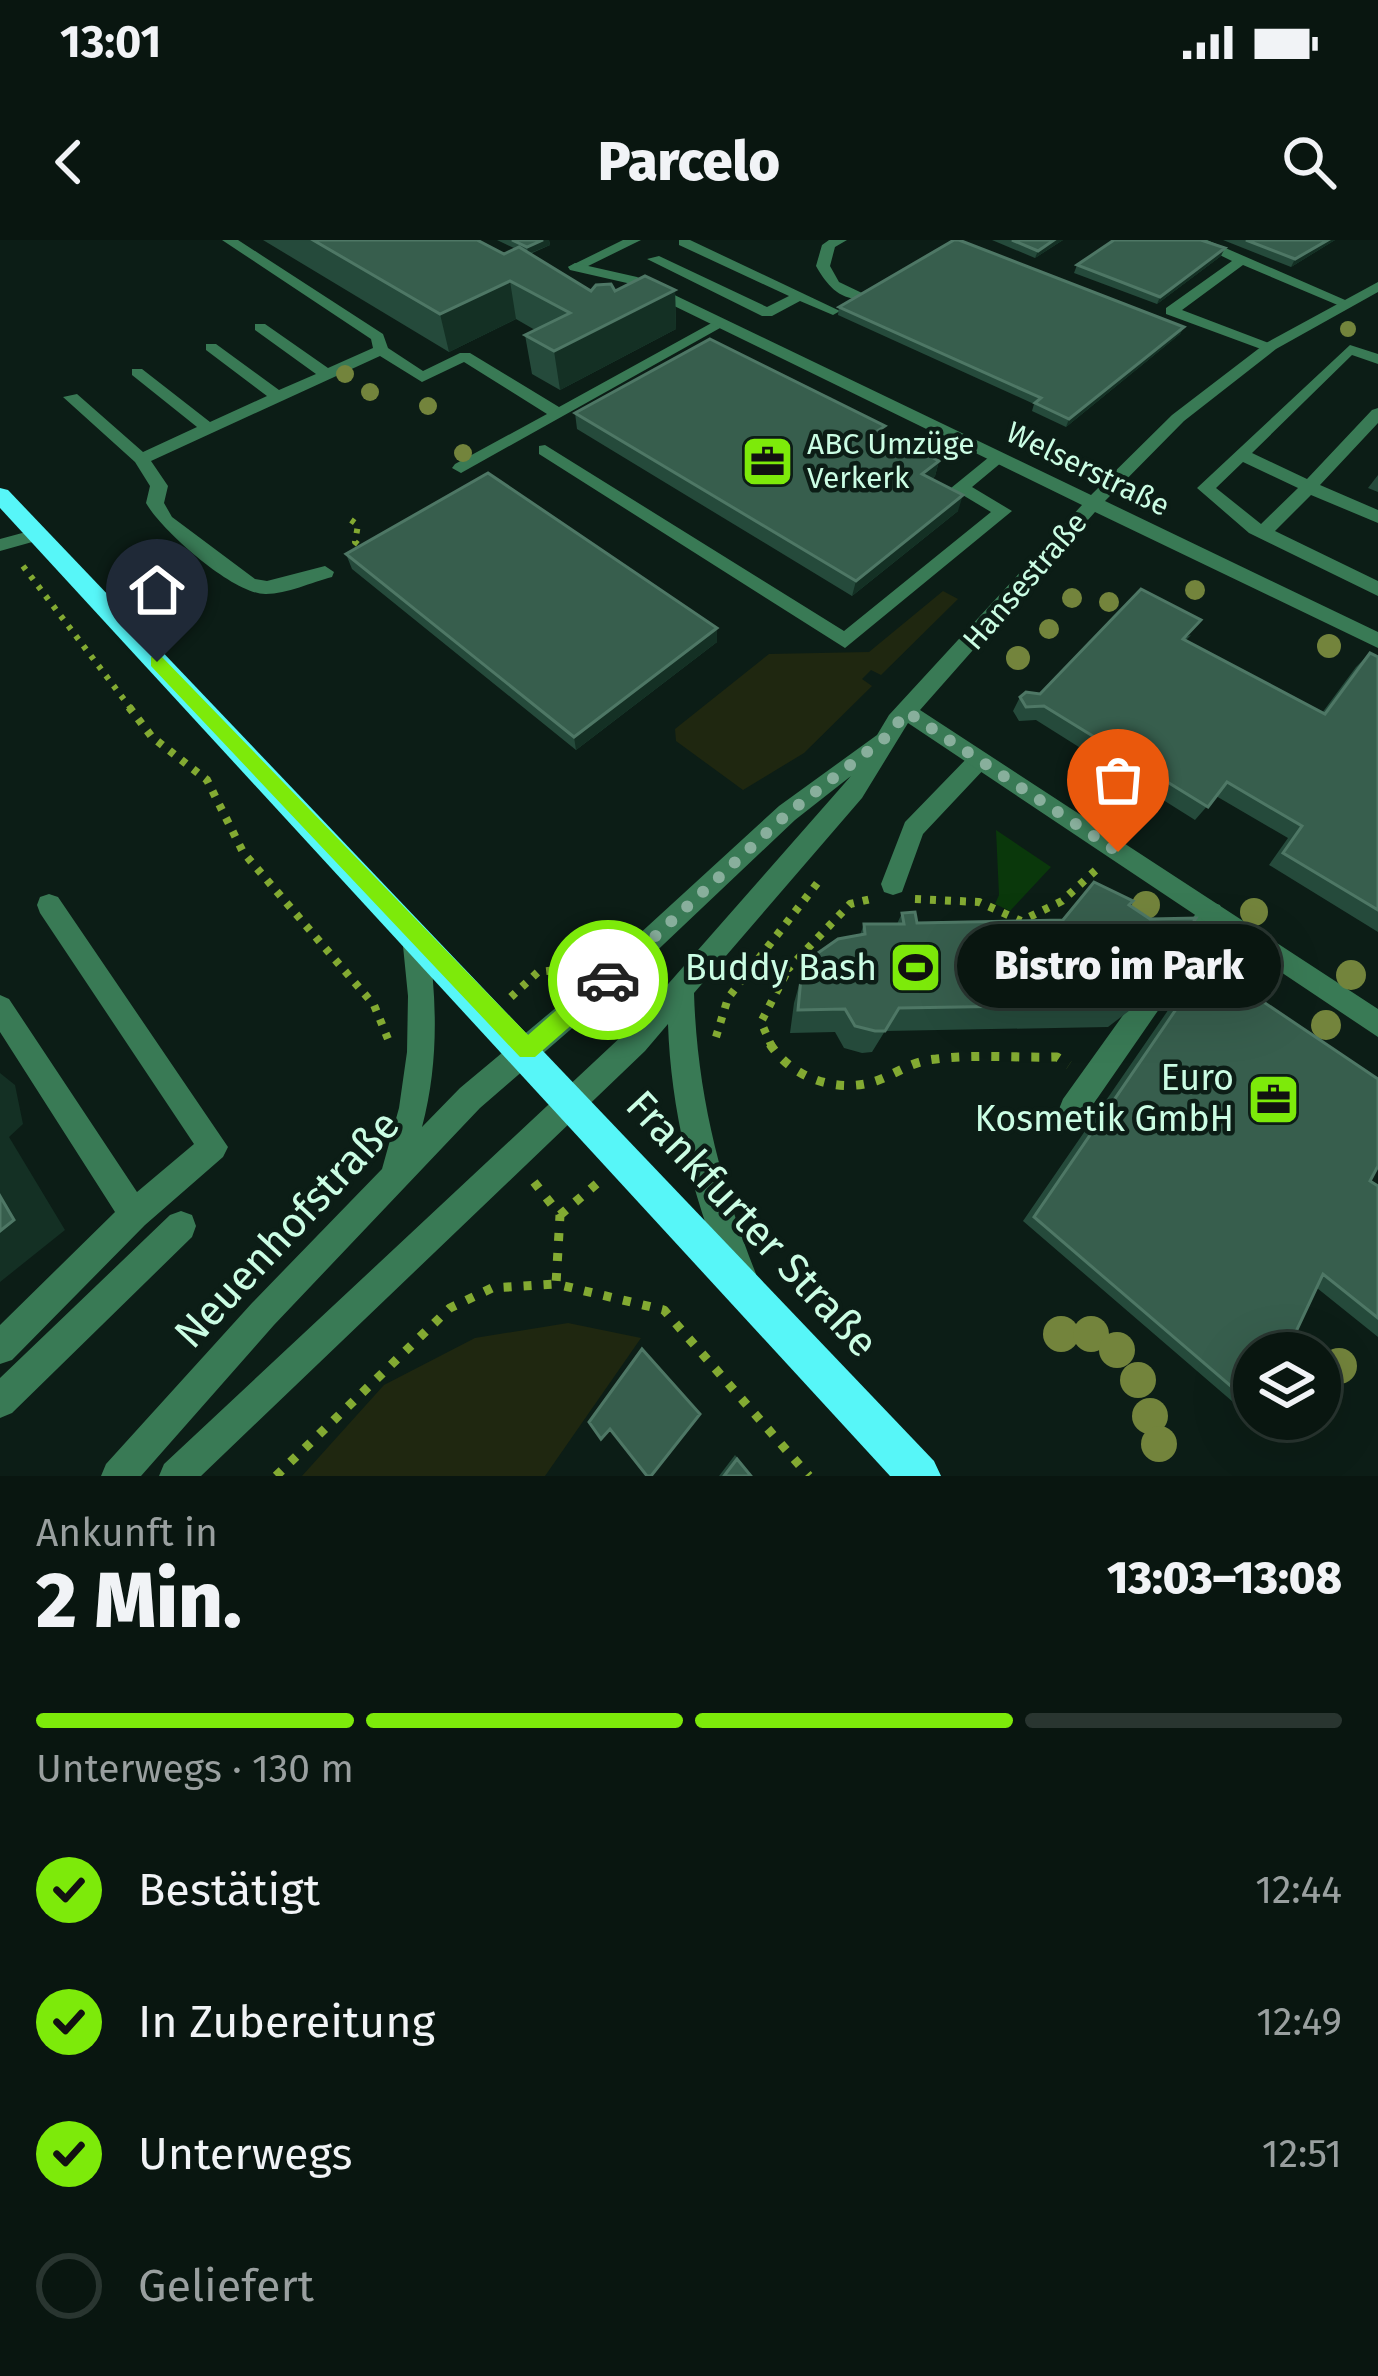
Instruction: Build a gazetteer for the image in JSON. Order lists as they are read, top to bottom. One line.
{"streets":{"main road":["Frankfurter Straße"],"street":["Welserstraße","Hansestraße","Neuenhofstraße"]},"crossings":[["Welserstraße","Hansestraße"],["Hansestraße","Frankfurter Straße"],["Hansestraße","Neuenhofstraße"],["Frankfurter Straße","Neuenhofstraße"]],"places":{"office":["ABC Umzüge Verkerk","Euro Kosmetik GmbH"],"other":["Bistro im Park"],"sports":["Buddy Bash"]},"page":{"status":"13:01","header":"Parcelo","bubble":"Bistro im Park","heading":["2 Min.","Ankunft in","13:03–13:08"],"bar":"Unterwegs · 130 m","list":[["Bestätigt","12:44"],["In Zubereitung","12:49"],["Unterwegs","12:51"],"Geliefert"]}}
